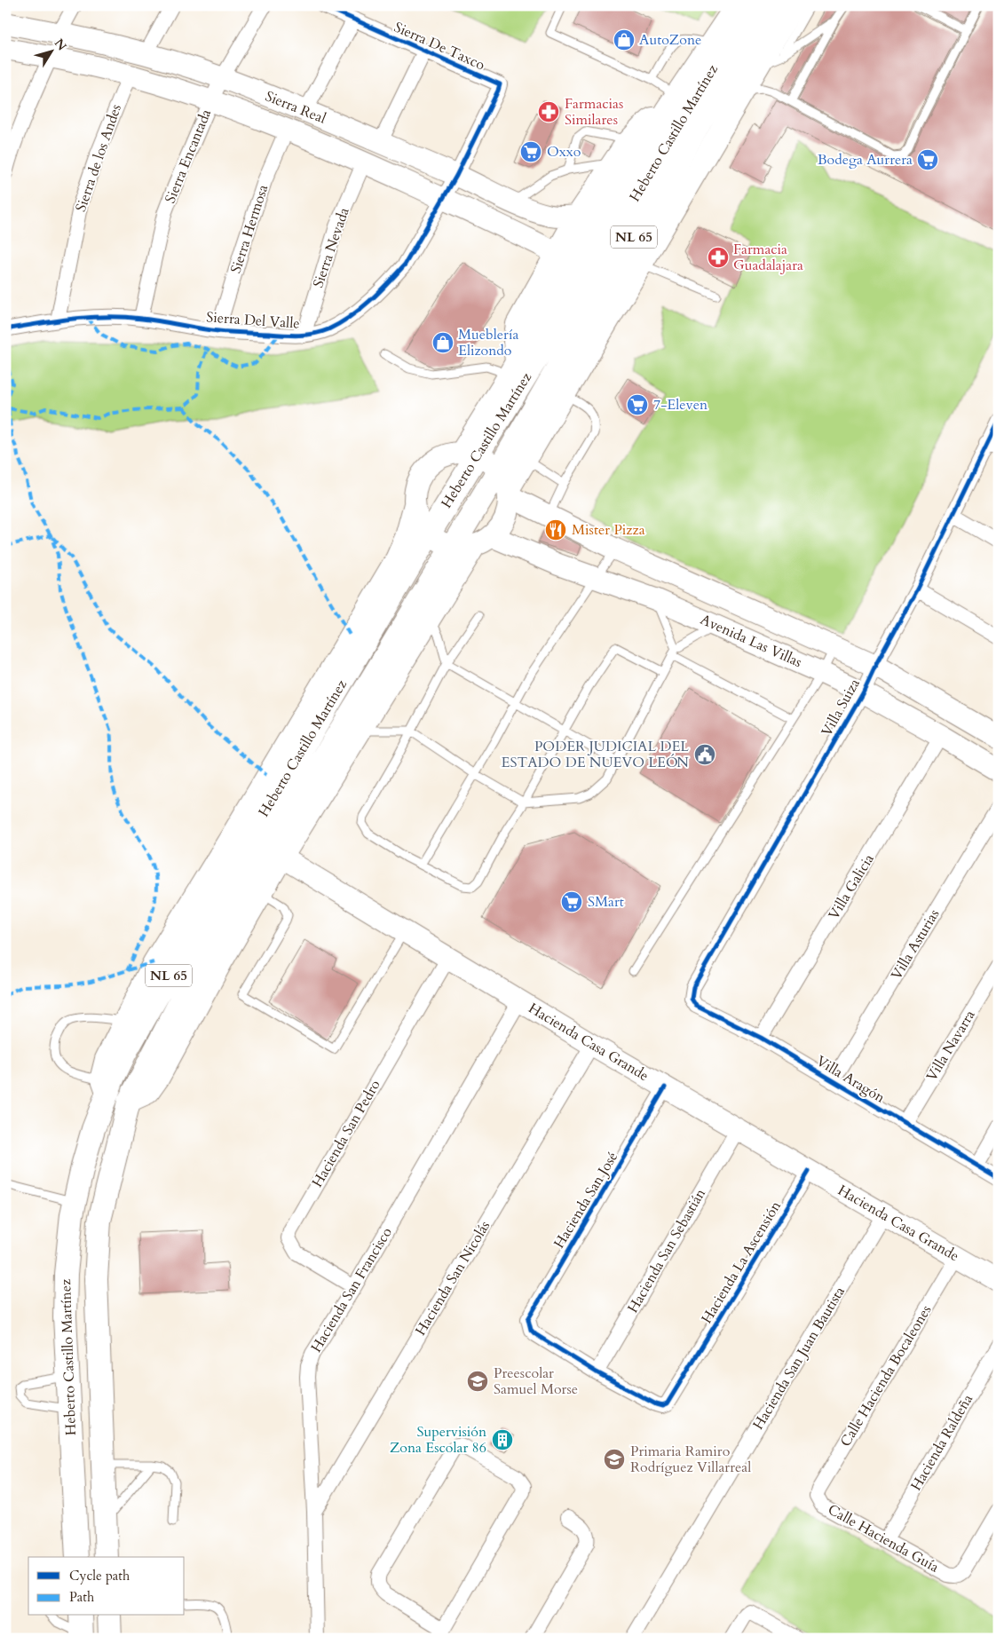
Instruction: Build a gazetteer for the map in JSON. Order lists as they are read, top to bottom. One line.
{"streets":{"main road":["Heberto Castillo Martínez","NL 65"],"street":["Sierra De Taxco","Sierra Real","Sierra Encantada","Sierra de los Andes","Sierra Hermosa","Sierra Nevada","Sierra Del Valle","Avenida Las Villas","Villa Suiza","Villa Galicia","Villa Asturias","Hacienda Casa Grande","Villa Navarra","Villa Aragón","Hacienda San Pedro","Hacienda San José","Hacienda San Sebastián","Hacienda La Ascensión","Hacienda San Nicolás","Hacienda San Francisco","Hacienda San Juan Bautista","Calle Hacienda Bocaleones","Hacienda Raldeña","Calle Hacienda Guía"]},"crossings":[["Sierra De Taxco","Sierra Del Valle"],["Sierra Real","Sierra Encantada"],["Sierra Real","Sierra de los Andes"],["Sierra Real","Sierra Hermosa"],["Sierra Real","Sierra Nevada"],["Sierra Real","Sierra Del Valle"],["Heberto Castillo Martínez","Avenida Las Villas"],["Heberto Castillo Martínez","Hacienda Casa Grande"],["Sierra Encantada","Sierra Del Valle"],["Sierra de los Andes","Sierra Del Valle"],["Sierra Hermosa","Sierra Del Valle"],["Sierra Nevada","Sierra Del Valle"],["Avenida Las Villas","Villa Suiza"],["Avenida Las Villas","Villa Galicia"],["Villa Suiza","Villa Aragón"],["Villa Galicia","Villa Aragón"],["Villa Asturias","Villa Aragón"],["Hacienda Casa Grande","Hacienda San Pedro"],["Hacienda Casa Grande","Hacienda San José"],["Hacienda Casa Grande","Hacienda San Sebastián"],["Hacienda Casa Grande","Hacienda La Ascensión"],["Hacienda Casa Grande","Hacienda San Nicolás"],["Hacienda Casa Grande","Hacienda San Francisco"],["Hacienda Casa Grande","Hacienda San Juan Bautista"],["Hacienda Casa Grande","Calle Hacienda Bocaleones"],["Villa Navarra","Villa Aragón"],["Hacienda San Pedro","Hacienda San Francisco"],["Hacienda San José","Hacienda San Sebastián"],["Hacienda San José","Hacienda La Ascensión"],["Hacienda San Sebastián","Hacienda La Ascensión"],["Hacienda San Nicolás","Hacienda San Francisco"],["Calle Hacienda Bocaleones","Calle Hacienda Guía"],["Hacienda Raldeña","Calle Hacienda Guía"]],"places":{"shop":["AutoZone","Mueblería Elizondo"],"pharmacy":["Farmacias Similares","Farmacia Guadalajara"],"supermarket":["Oxxo","Bodega Aurrera","7-Eleven","SMart"],"restaurant":["Mister Pizza"],"public building":["PODER JUDICIAL DEL ESTADO DE NUEVO LEÓN"],"school or university":["Preescolar Samuel Morse","Primaria Ramiro Rodríguez Villarreal"],"building":["Supervisión Zona Escolar 86"]},"legend":["Cycle path","Path"],"north":"top right"}
